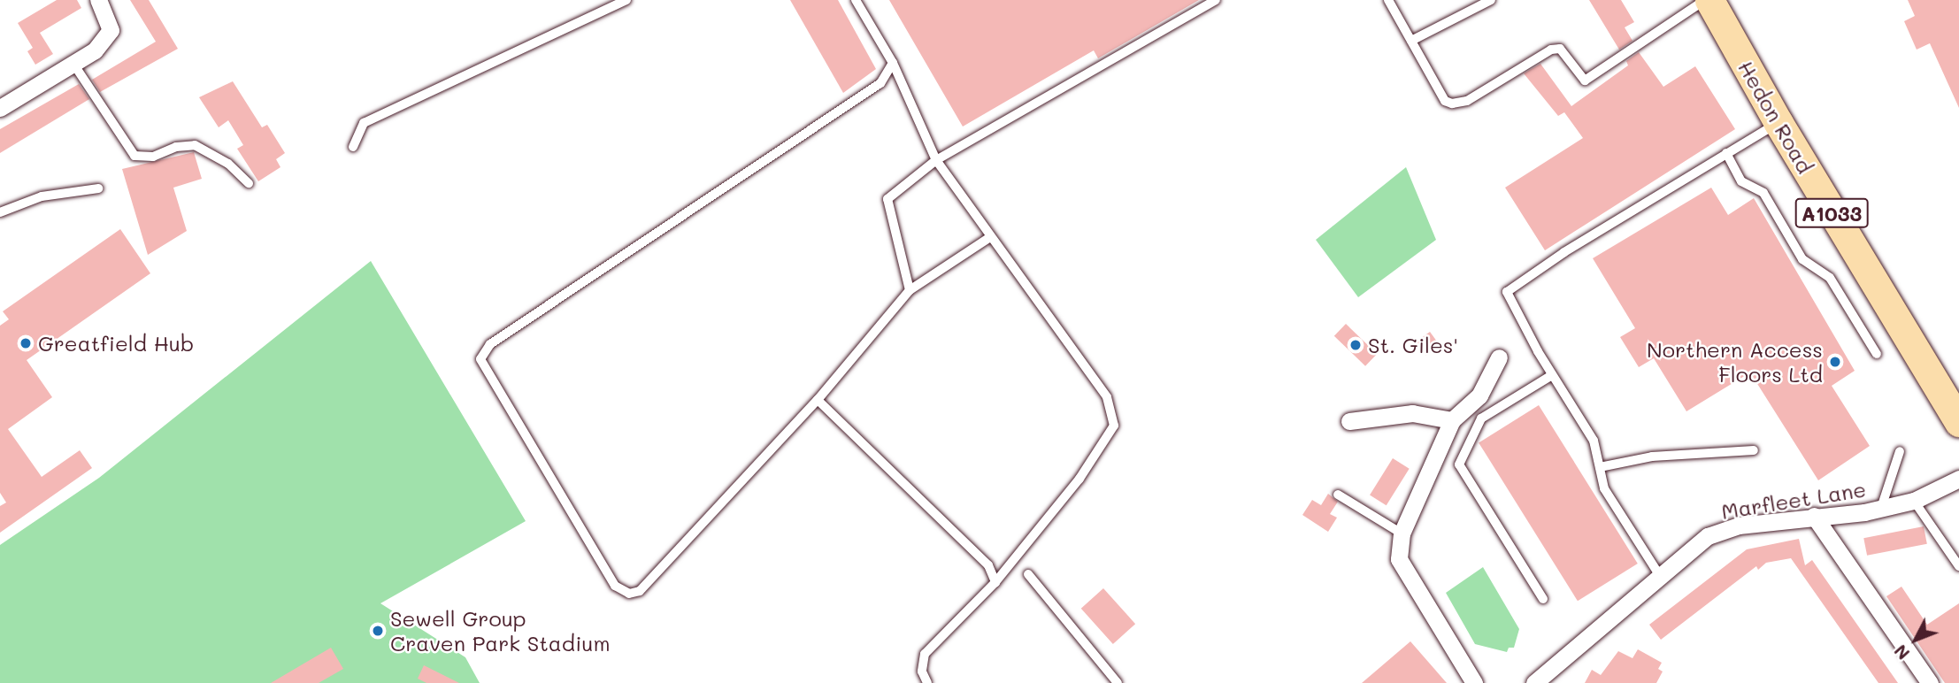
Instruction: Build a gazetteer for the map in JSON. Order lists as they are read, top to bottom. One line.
{"streets":{"highway":["Hedon Road","A1033"],"street":["Marfleet Lane"]},"places":["Greatfield Hub","St. Giles'","Northern Access Floors Ltd","Sewell Group Craven Park Stadium"],"north":"bottom left"}
